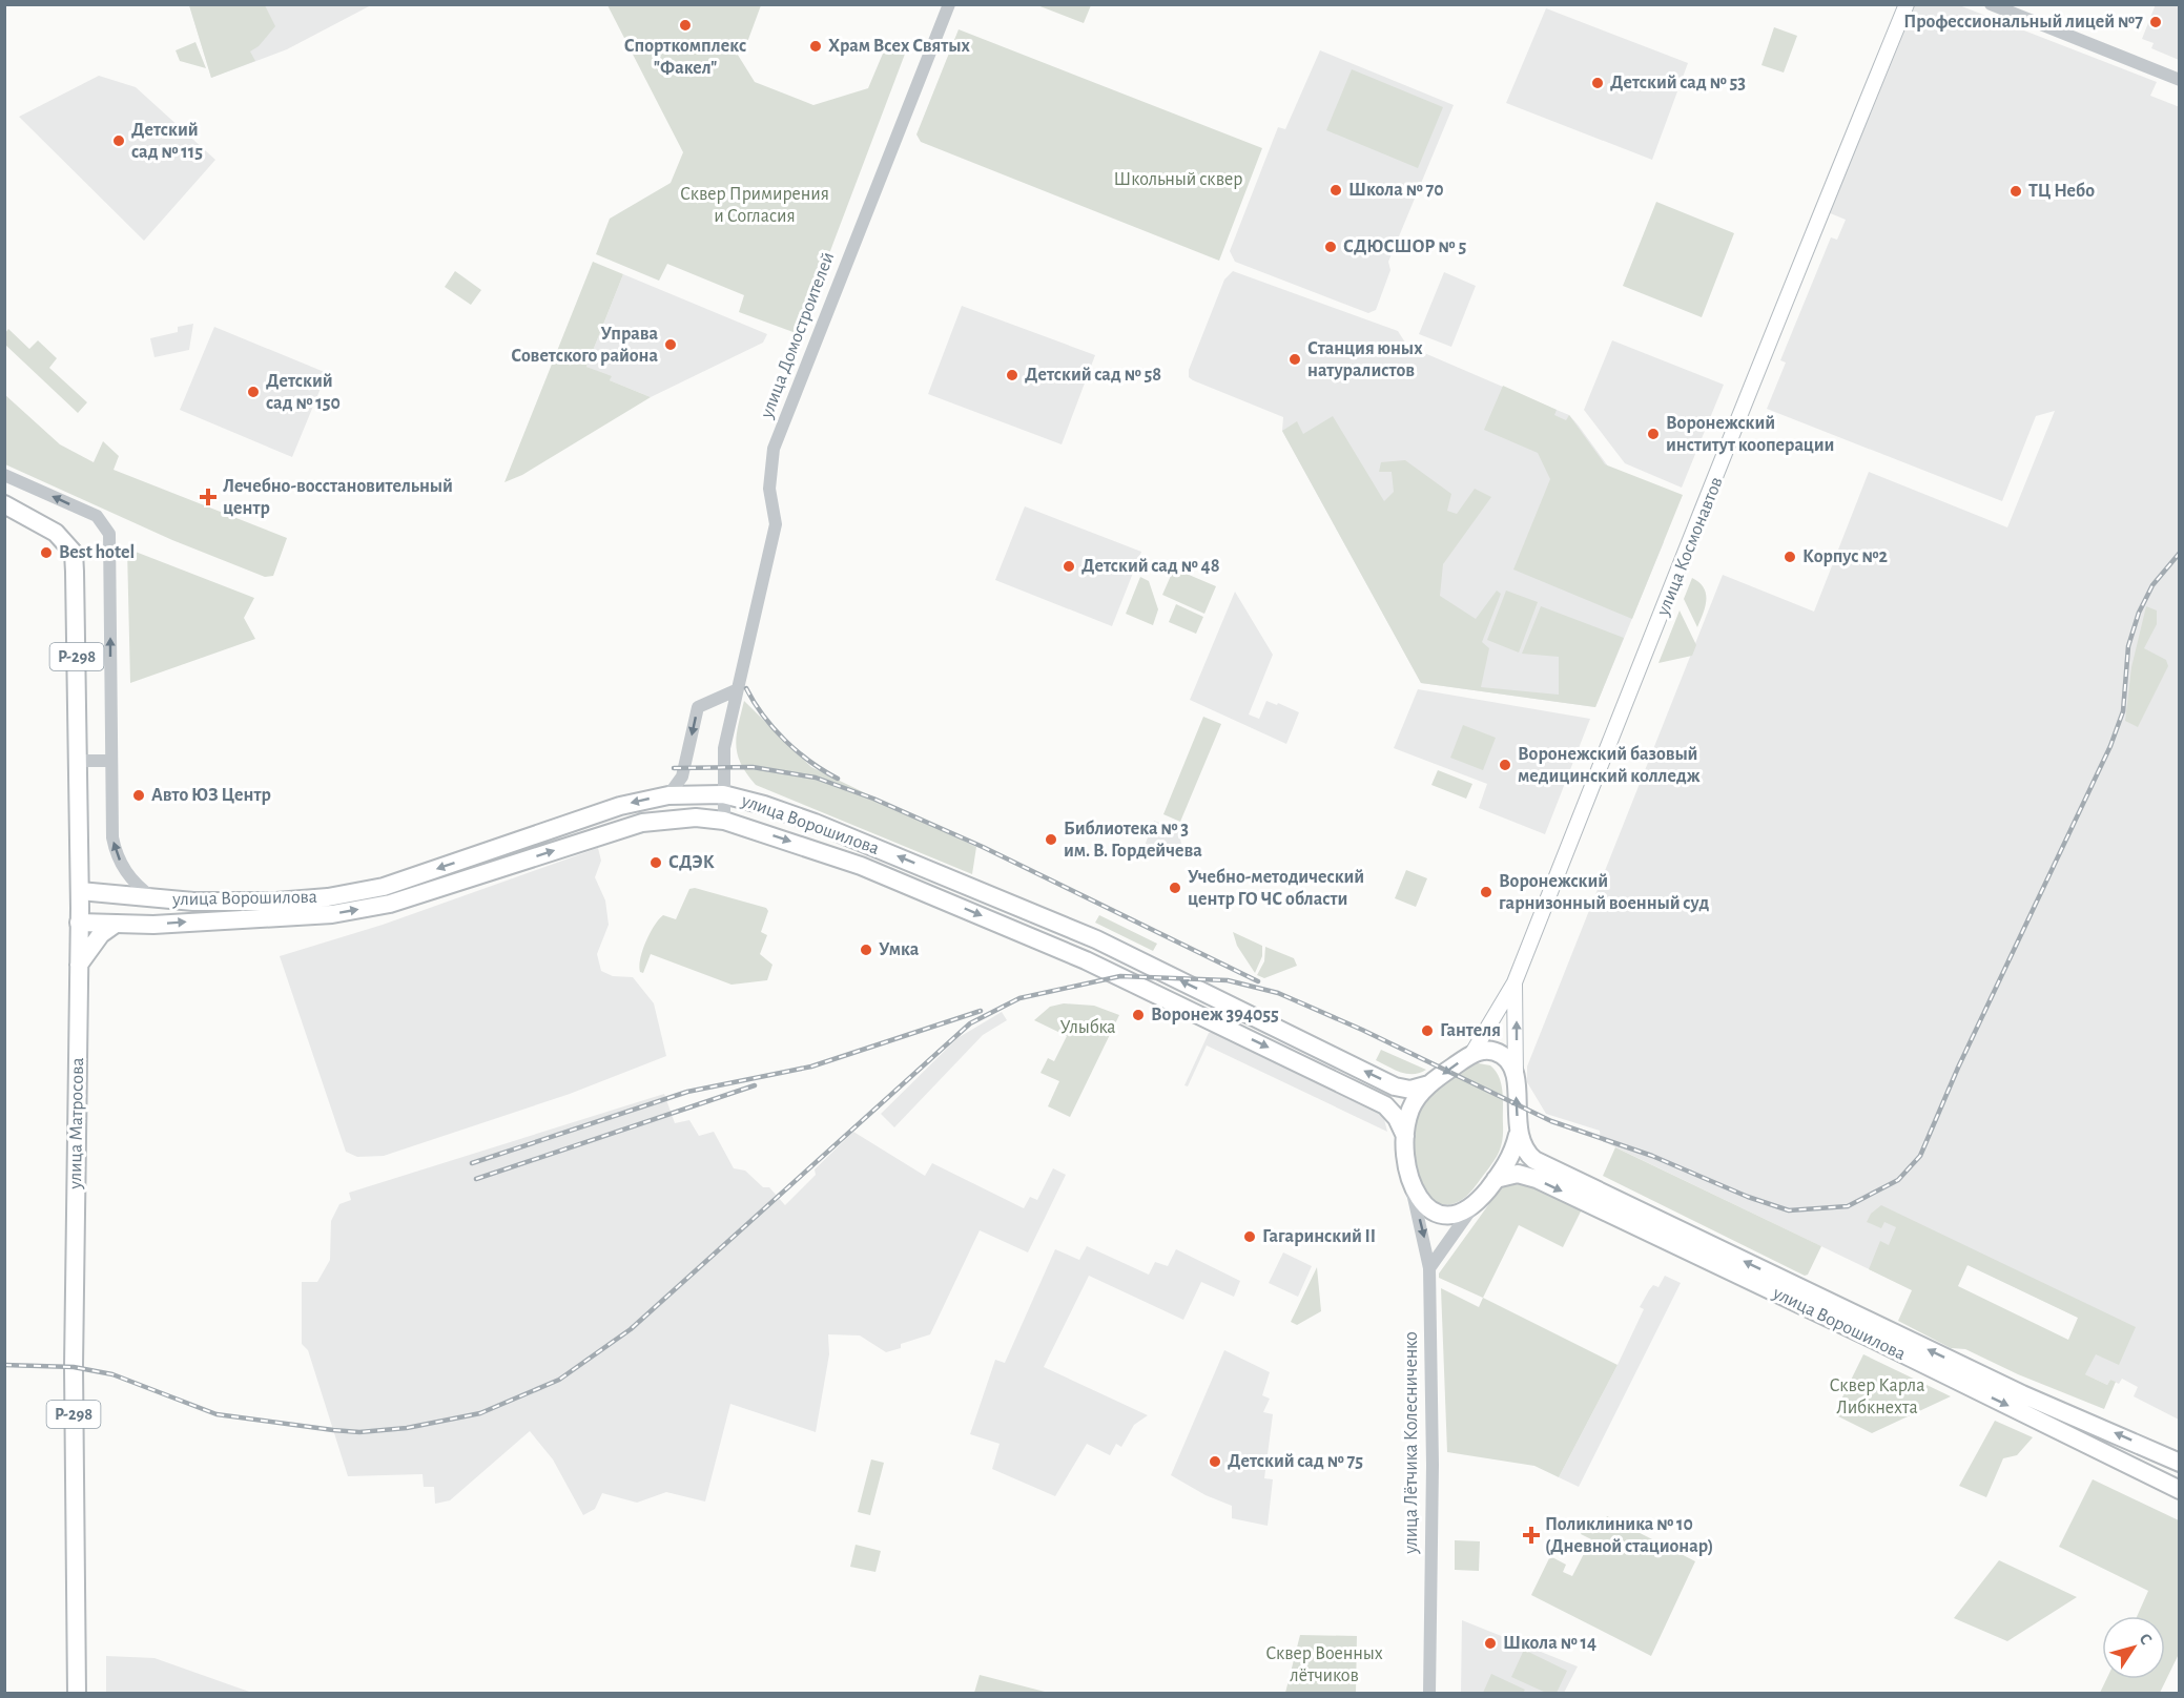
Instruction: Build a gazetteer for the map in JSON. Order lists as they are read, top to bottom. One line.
{"streets":{"main road":["улица Космонавтов","Р-298","улица Ворошилова","улица Матросова"],"street":["улица Домостроителей","улица Лётчика Колесниченко"]},"crossings":[["улица Домостроителей","улица Ворошилова"],["улица Космонавтов","улица Ворошилова"],["улица Космонавтов","улица Лётчика Колесниченко"],["улица Ворошилова","улица Матросова"],["улица Ворошилова","улица Лётчика Колесниченко"]],"parks":["Школьный сквер","Сквер Примирения и Согласия","Улыбка","Сквер Карла Либкнехта","Сквер Военных лётчиков"],"places":{"other":["Профессиональный лицей №7","Спорткомплекс \"Факел\"","Храм Всех Святых","Детский сад № 53","Детский сад № 115","Школа № 70","ТЦ Небо","СДЮСШОР № 5","Управа Советского района","Станция юных натуралистов","Детский сад № 58","Детский сад № 150","Воронежский институт кооперации","Best hotel","Корпус №2","Детский сад № 48","Воронежский базовый медицинский колледж","Авто ЮЗ Центр","Библиотека № 3 им. В. Гордейчева","СДЭК","Учебно-методический центр ГО ЧС области","Воронежский гарнизонный военный суд","Умка","Воронеж 394055","Гантеля","Гагаринский II","Детский сад № 75","Школа № 14"],"health":["Лечебно-восстановительный центр","Поликлиника № 10 (Дневной стационар)"]},"north":"top right"}
